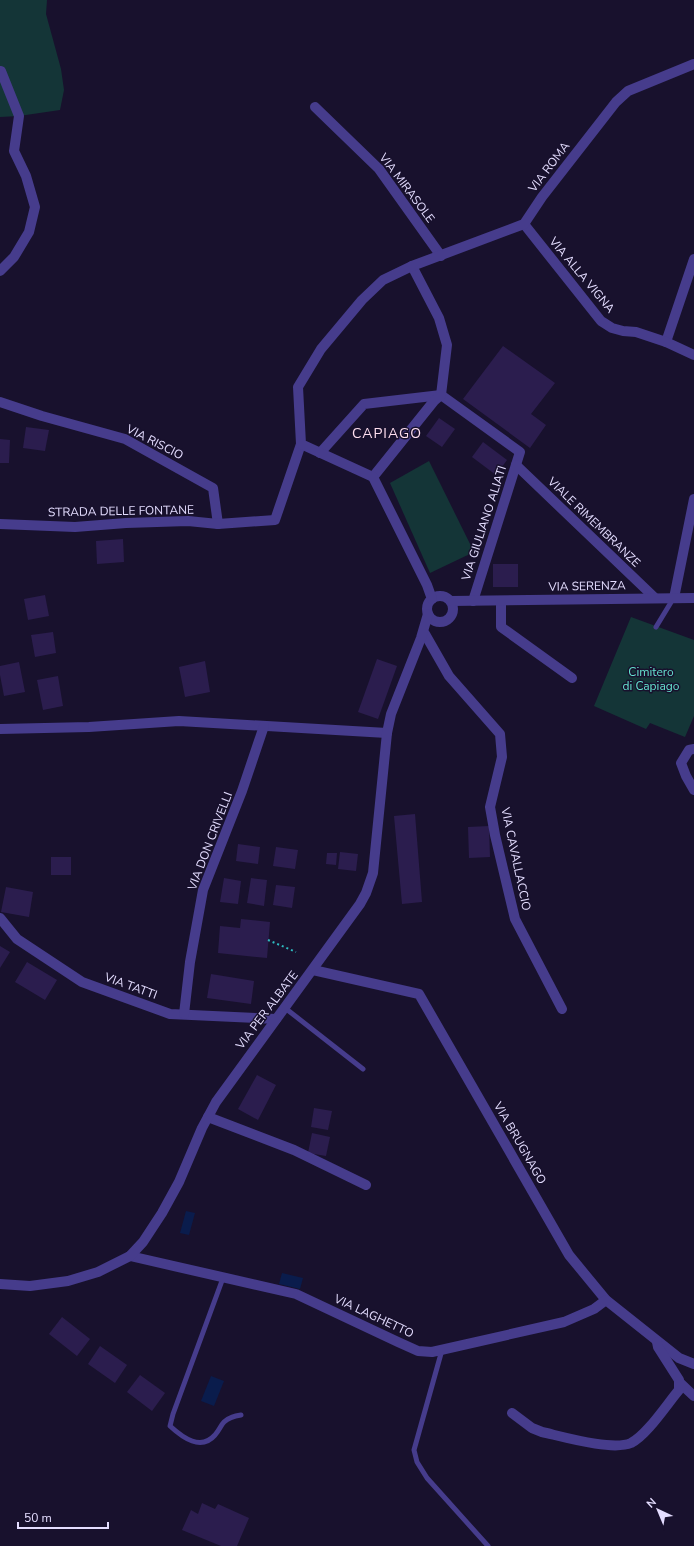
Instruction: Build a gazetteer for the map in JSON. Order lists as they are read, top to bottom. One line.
{"streets":{"street":["VIA ROMA","VIA MIRASOLE","VIA ALLA VIGNA","VIA RISCIO","STRADA DELLE FONTANE","VIALE RIMEMBRANZE","VIA GIULIANO ALIATI","VIA SERENZA","VIA DON CRIVELLI","VIA CAVALLACCIO","VIA TATTI","VIA PER ALBATE","VIA BRUGNAGO","VIA LAGHETTO"]},"crossings":[["VIA ROMA","VIA ALLA VIGNA"],["VIA RISCIO","STRADA DELLE FONTANE"],["VIALE RIMEMBRANZE","VIA GIULIANO ALIATI"],["VIALE RIMEMBRANZE","VIA SERENZA"],["VIA GIULIANO ALIATI","VIA SERENZA"],["VIA SERENZA","VIA PER ALBATE"],["VIA DON CRIVELLI","VIA TATTI"],["VIA CAVALLACCIO","VIA PER ALBATE"],["VIA TATTI","VIA PER ALBATE"],["VIA PER ALBATE","VIA BRUGNAGO"],["VIA PER ALBATE","VIA LAGHETTO"],["VIA BRUGNAGO","VIA LAGHETTO"]],"districts":["CAPIAGO"],"parks":["Cimitero di Capiago"],"scale_bar":"50 m","north":"top left"}
